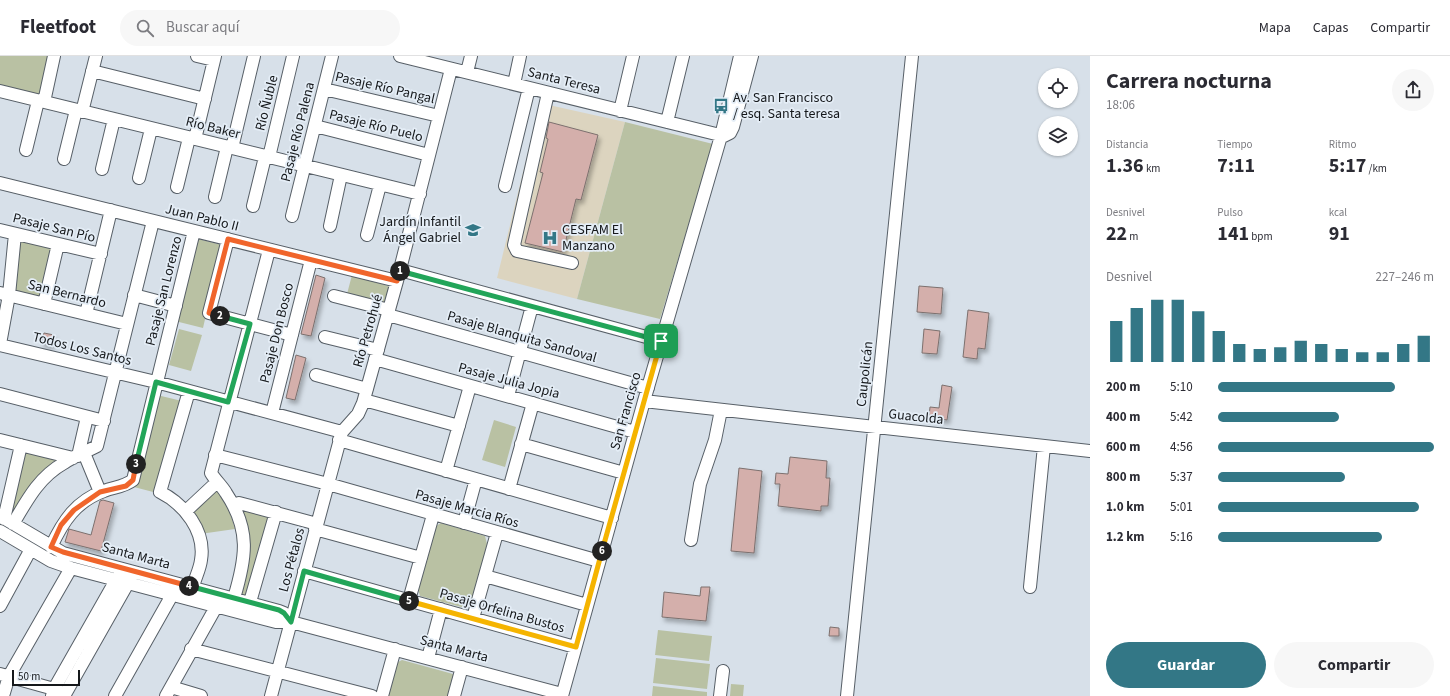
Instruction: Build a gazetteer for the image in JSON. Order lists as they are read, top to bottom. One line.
{"streets":{"street":["Santa Teresa","Pasaje Río Pangal","Río Ñuble","Pasaje Río Puelo","Río Baker","Pasaje Río Palena","Juan Pablo II","Pasaje San Pío","Pasaje San Lorenzo","San Bernardo","Río Petrohué","Pasaje Don Bosco","Pasaje Blanquita Sandoval","Todos Los Santos","Caupolicán","Pasaje Julia Jopia","San Francisco","Guacolda","Pasaje Marcia Ríos","Santa Marta","Los Pétalos","Pasaje Orfelina Bustos"]},"crossings":[["Santa Teresa","Río Petrohué"],["Santa Teresa","San Francisco"],["Pasaje Río Pangal","Pasaje Río Palena"],["Pasaje Río Pangal","Río Petrohué"],["Río Ñuble","Río Baker"],["Pasaje Río Puelo","Pasaje Río Palena"],["Pasaje Río Puelo","Río Petrohué"],["Río Baker","Pasaje Río Palena"],["Río Baker","Río Petrohué"],["Juan Pablo II","Pasaje San Lorenzo"],["Juan Pablo II","Río Petrohué"],["Juan Pablo II","Pasaje Don Bosco"],["Juan Pablo II","San Francisco"],["Pasaje San Lorenzo","Todos Los Santos"],["Pasaje San Lorenzo","Santa Marta"],["Río Petrohué","Pasaje Blanquita Sandoval"],["Río Petrohué","Todos Los Santos"],["Río Petrohué","Pasaje Julia Jopia"],["Río Petrohué","Los Pétalos"],["Pasaje Don Bosco","Todos Los Santos"],["Pasaje Blanquita Sandoval","San Francisco"],["Todos Los Santos","San Francisco"],["Todos Los Santos","Los Pétalos"],["Caupolicán","Guacolda"],["Pasaje Julia Jopia","San Francisco"],["San Francisco","Guacolda"],["San Francisco","Pasaje Marcia Ríos"],["San Francisco","Santa Marta"],["San Francisco","Pasaje Orfelina Bustos"],["Pasaje Marcia Ríos","Los Pétalos"],["Santa Marta","Los Pétalos"],["Los Pétalos","Pasaje Orfelina Bustos"]],"places":{"bus stop":["Av. San Francisco / esq. Santa teresa"],"school or university":["Jardín Infantil Ángel Gabriel"],"hospital":["CESFAM El Manzano"]},"scale_bar":"50 m","page":{"header":"Fleetfoot","search":"Buscar aquí","nav":["Mapa","Capas","Compartir"],"heading":["Carrera nocturna","18:06"],"stats":[["Distancia","1.36 km"],["Tiempo","7:11"],["Ritmo","5:17 /km"],["Desnivel","22 m"],["Pulso","141 bpm"],["kcal","91"]],"chart":["Desnivel","227–246 m"],"pins":["1","2","3","6","4","5"],"list":[{"name":"200 m","note":"5:10"},{"name":"400 m","note":"5:42"},{"name":"600 m","note":"4:56"},{"name":"800 m","note":"5:37"},{"name":"1.0 km","note":"5:01"},{"name":"1.2 km","note":"5:16"}],"buttons":["Guardar","Compartir"],"scale":"50 m"}}
